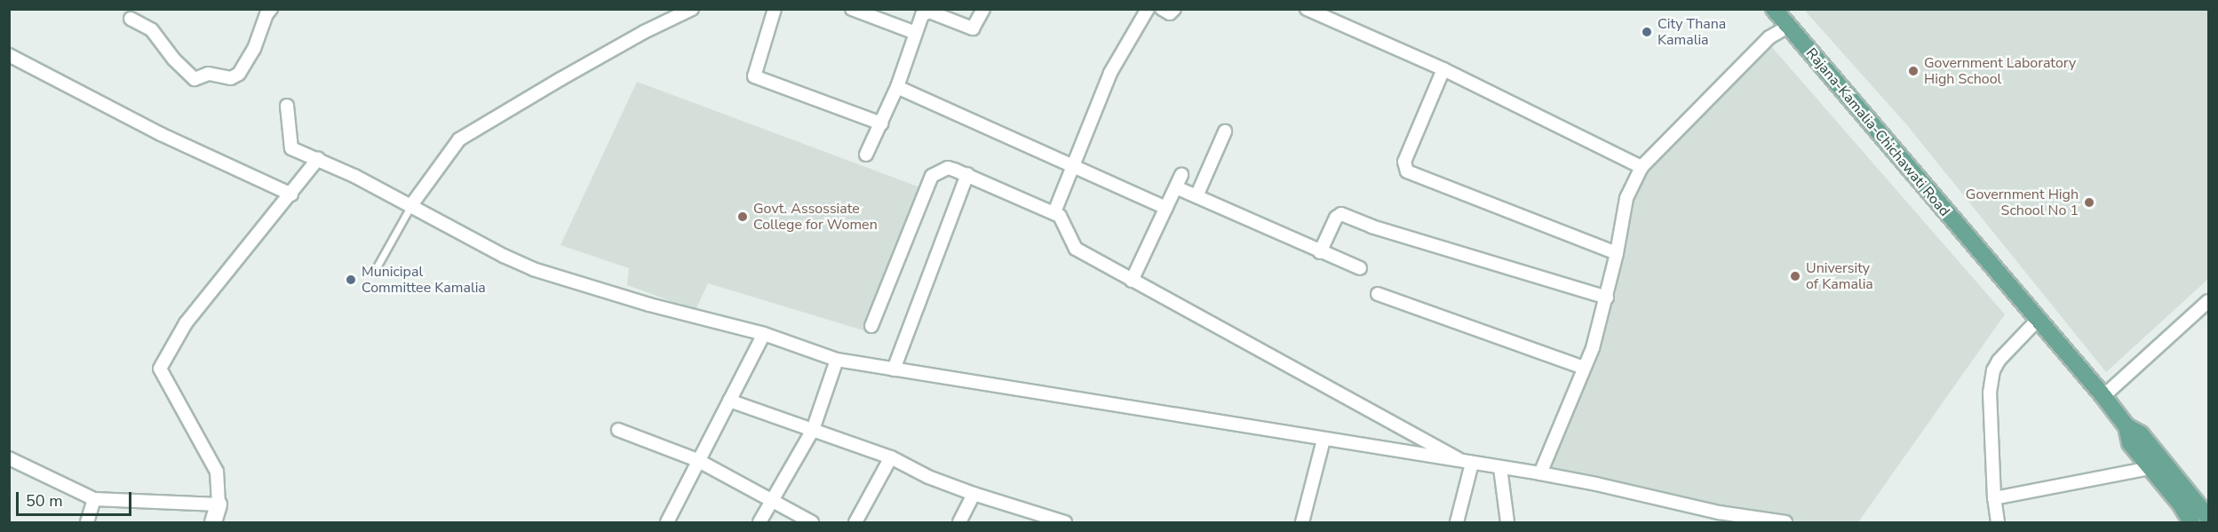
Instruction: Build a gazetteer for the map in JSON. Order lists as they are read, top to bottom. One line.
{"streets":{"main road":["Rajana-Kamalia-Chichawati Road"]},"places":["City Thana Kamalia","Government Laboratory High School","Government High School No 1","Govt. Assossiate College for Women","University of Kamalia","Municipal Committee Kamalia"],"scale_bar":"50 m"}
